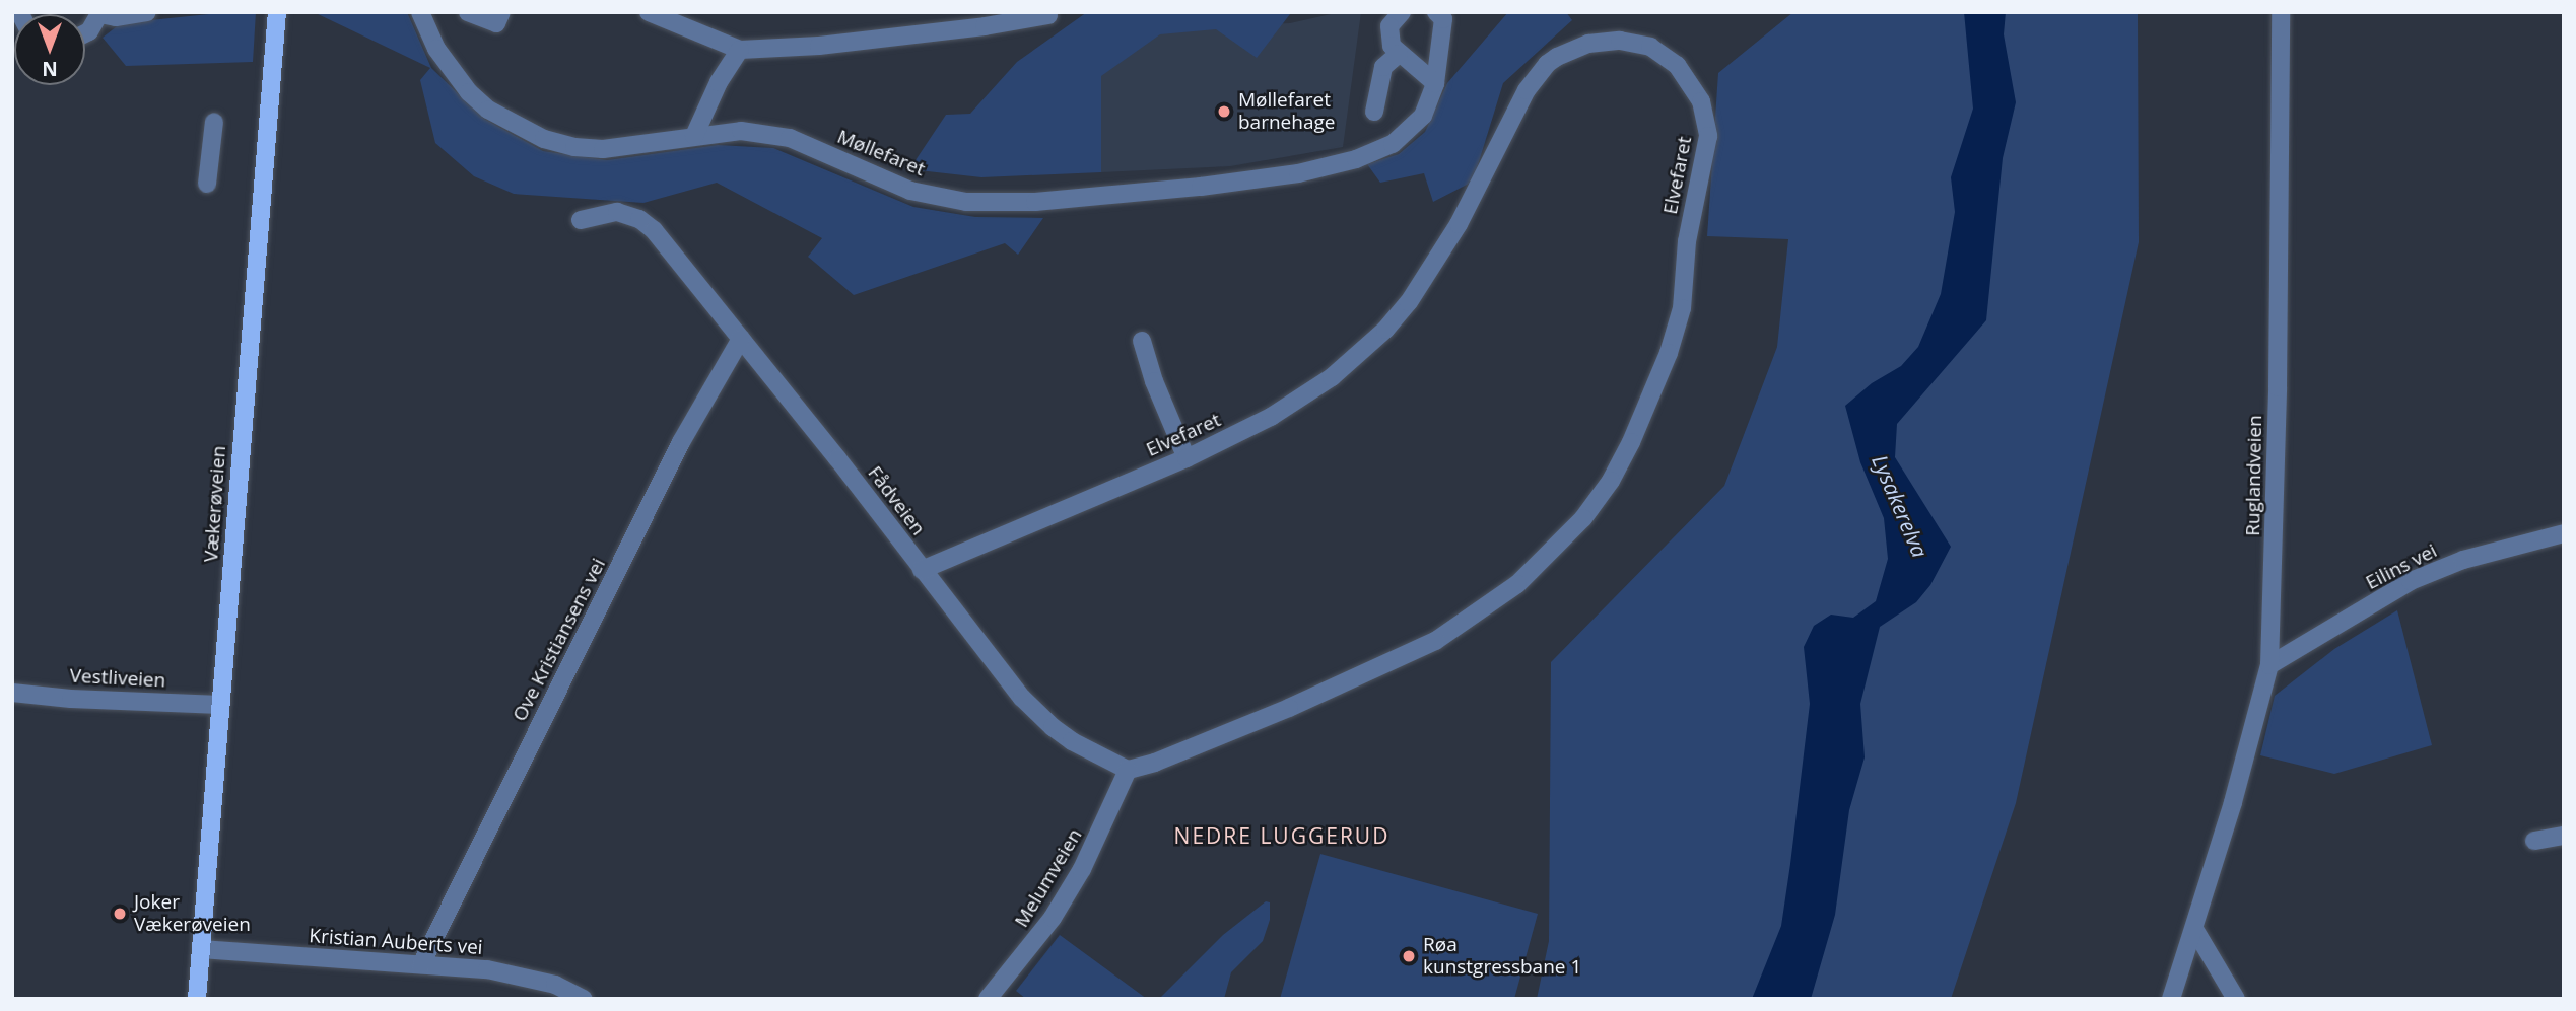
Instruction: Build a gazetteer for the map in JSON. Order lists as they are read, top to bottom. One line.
{"streets":{"main road":["Vækerøveien"],"street":["Møllefaret","Elvefaret","Ruglandveien","Fådveien","Eilins vei","Ove Kristiansens vei","Vestliveien","Melumveien","Kristian Auberts vei"]},"crossings":[["Elvefaret","Fådveien"],["Elvefaret","Melumveien"],["Ruglandveien","Eilins vei"],["Fådveien","Ove Kristiansens vei"],["Fådveien","Melumveien"],["Vækerøveien","Vestliveien"],["Vækerøveien","Kristian Auberts vei"],["Ove Kristiansens vei","Kristian Auberts vei"]],"districts":["NEDRE LUGGERUD"],"water":["Lysakerelva"],"places":["Møllefaret barnehage","Joker Vækerøveien","Røa kunstgressbane 1"],"north":"bottom"}
